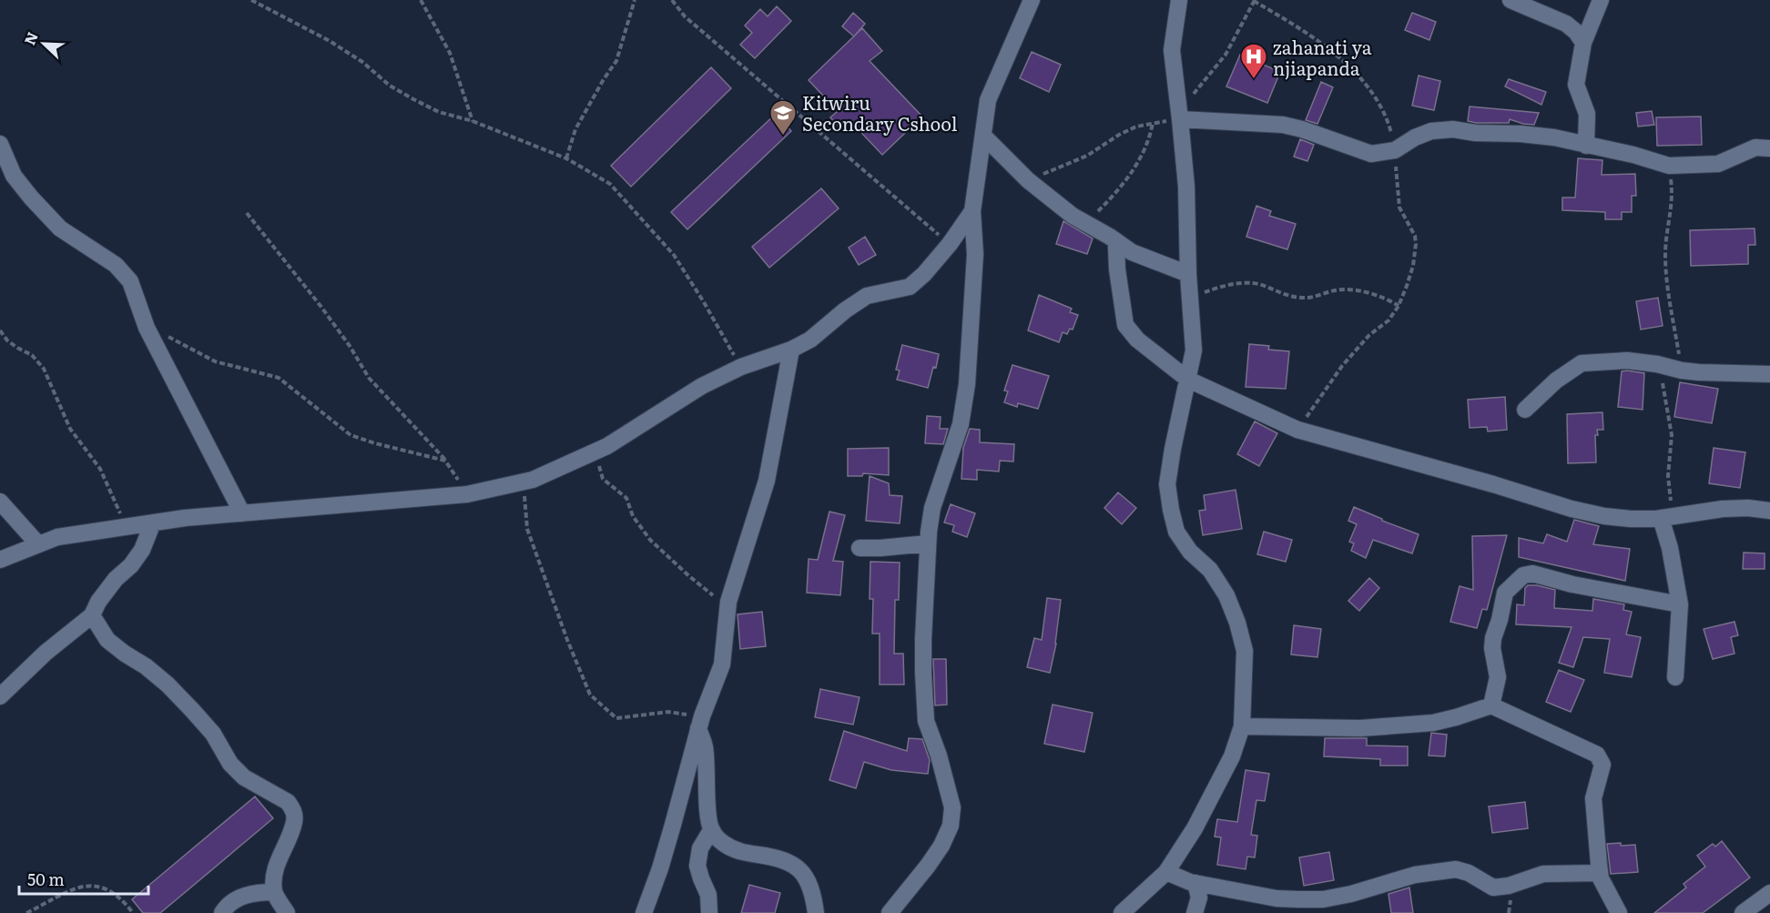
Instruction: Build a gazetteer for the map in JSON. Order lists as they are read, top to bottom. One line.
{"places":{"hospital":["zahanati ya njiapanda"],"school or university":["Kitwiru Secondary Cshool"]},"scale_bar":"50 m","north":"top left"}
